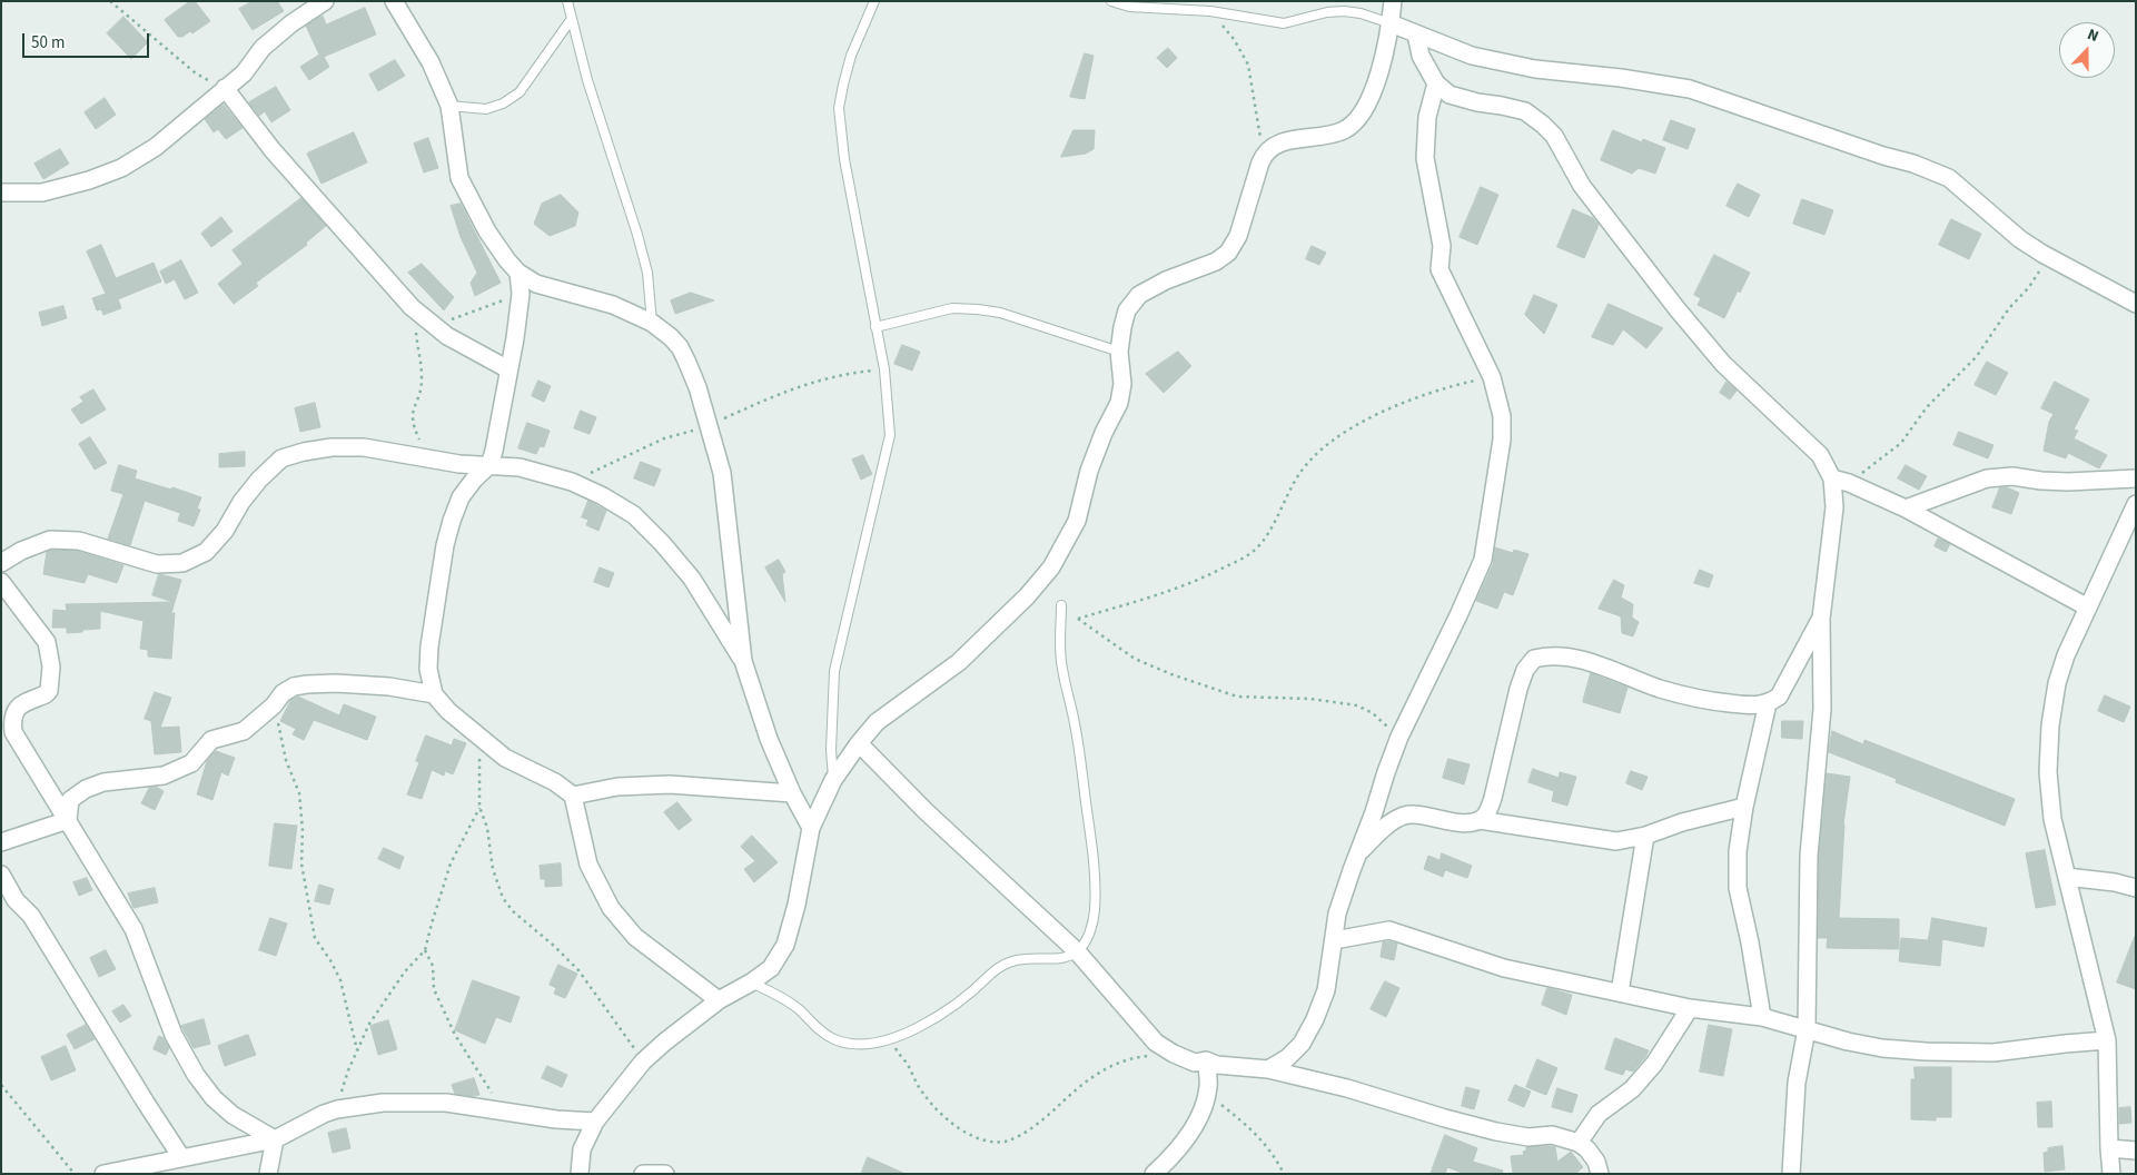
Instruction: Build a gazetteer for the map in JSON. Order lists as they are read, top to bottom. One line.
{"scale_bar":"50 m","north":"top"}
